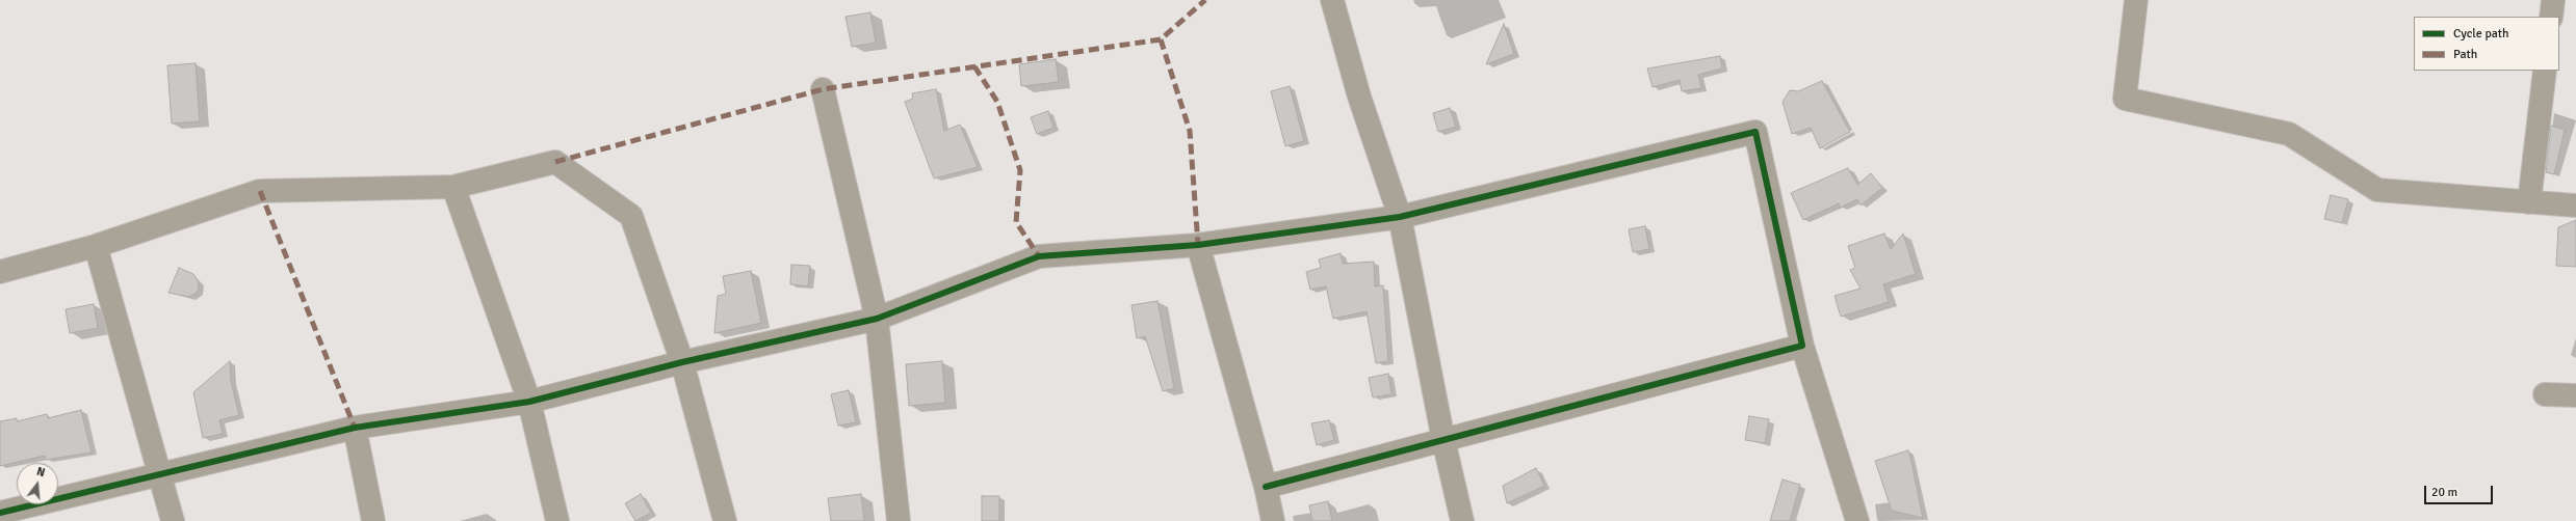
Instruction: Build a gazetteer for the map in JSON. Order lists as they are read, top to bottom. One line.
{"legend":["Cycle path","Path"],"scale_bar":"20 m","north":"top"}
